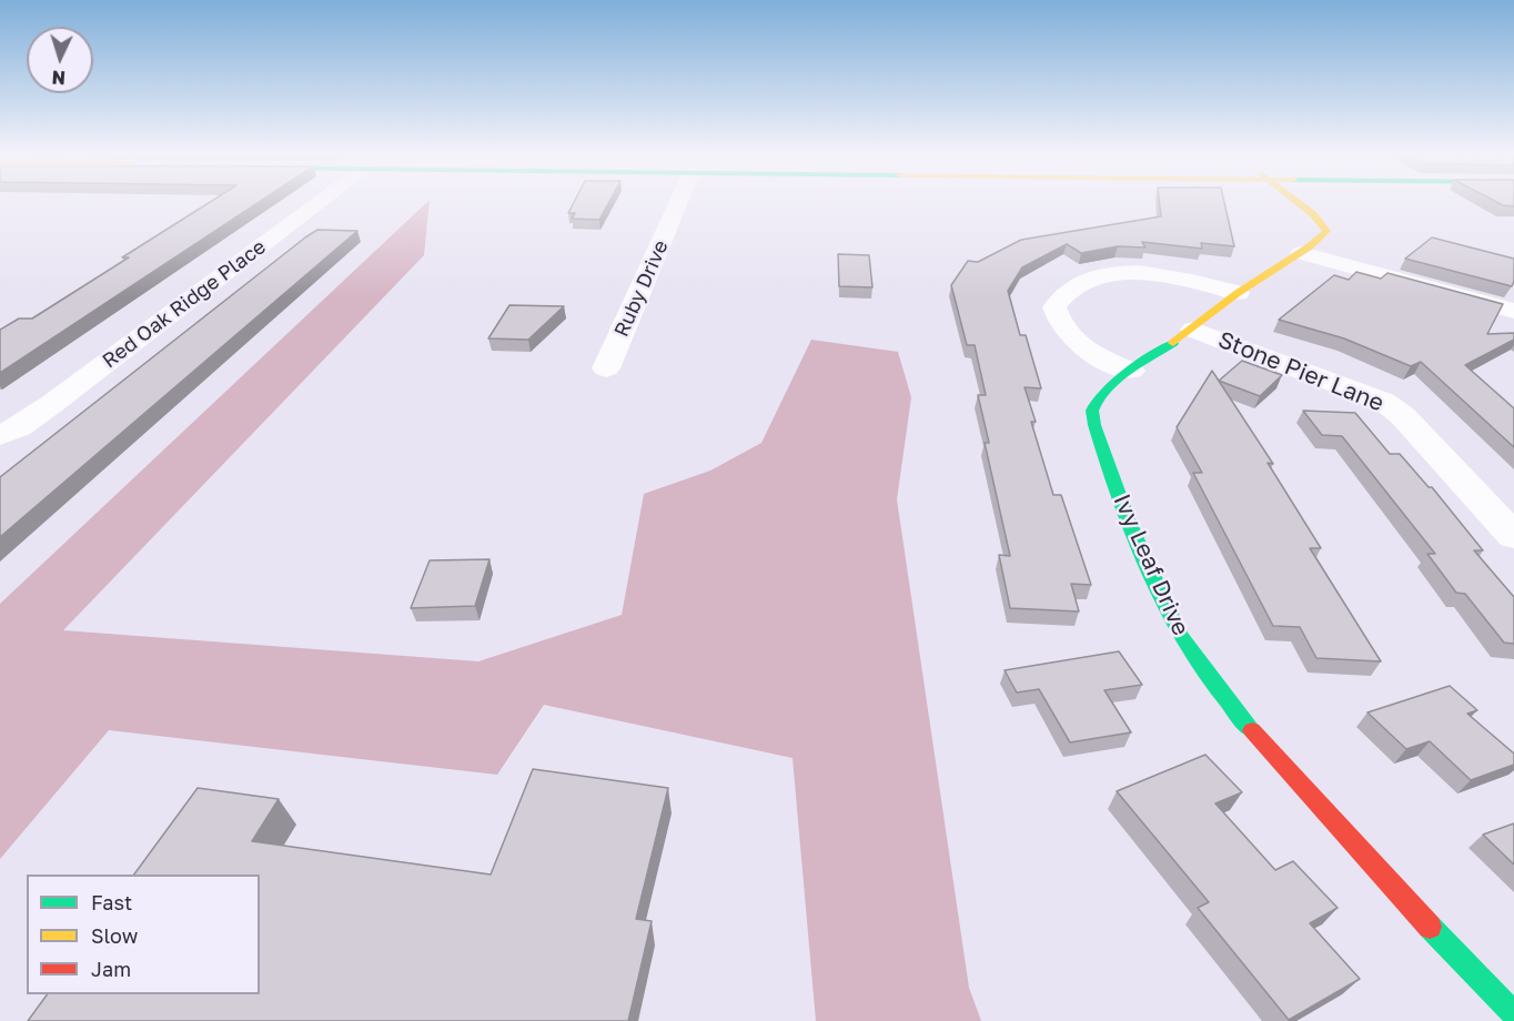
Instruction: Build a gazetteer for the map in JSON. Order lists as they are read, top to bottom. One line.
{"streets":{"street":["Ruby Drive","Red Oak Ridge Place","Stone Pier Lane","Ivy Leaf Drive"]},"crossings":[["Stone Pier Lane","Ivy Leaf Drive"]],"legend":["Fast","Slow","Jam"],"north":"bottom"}
